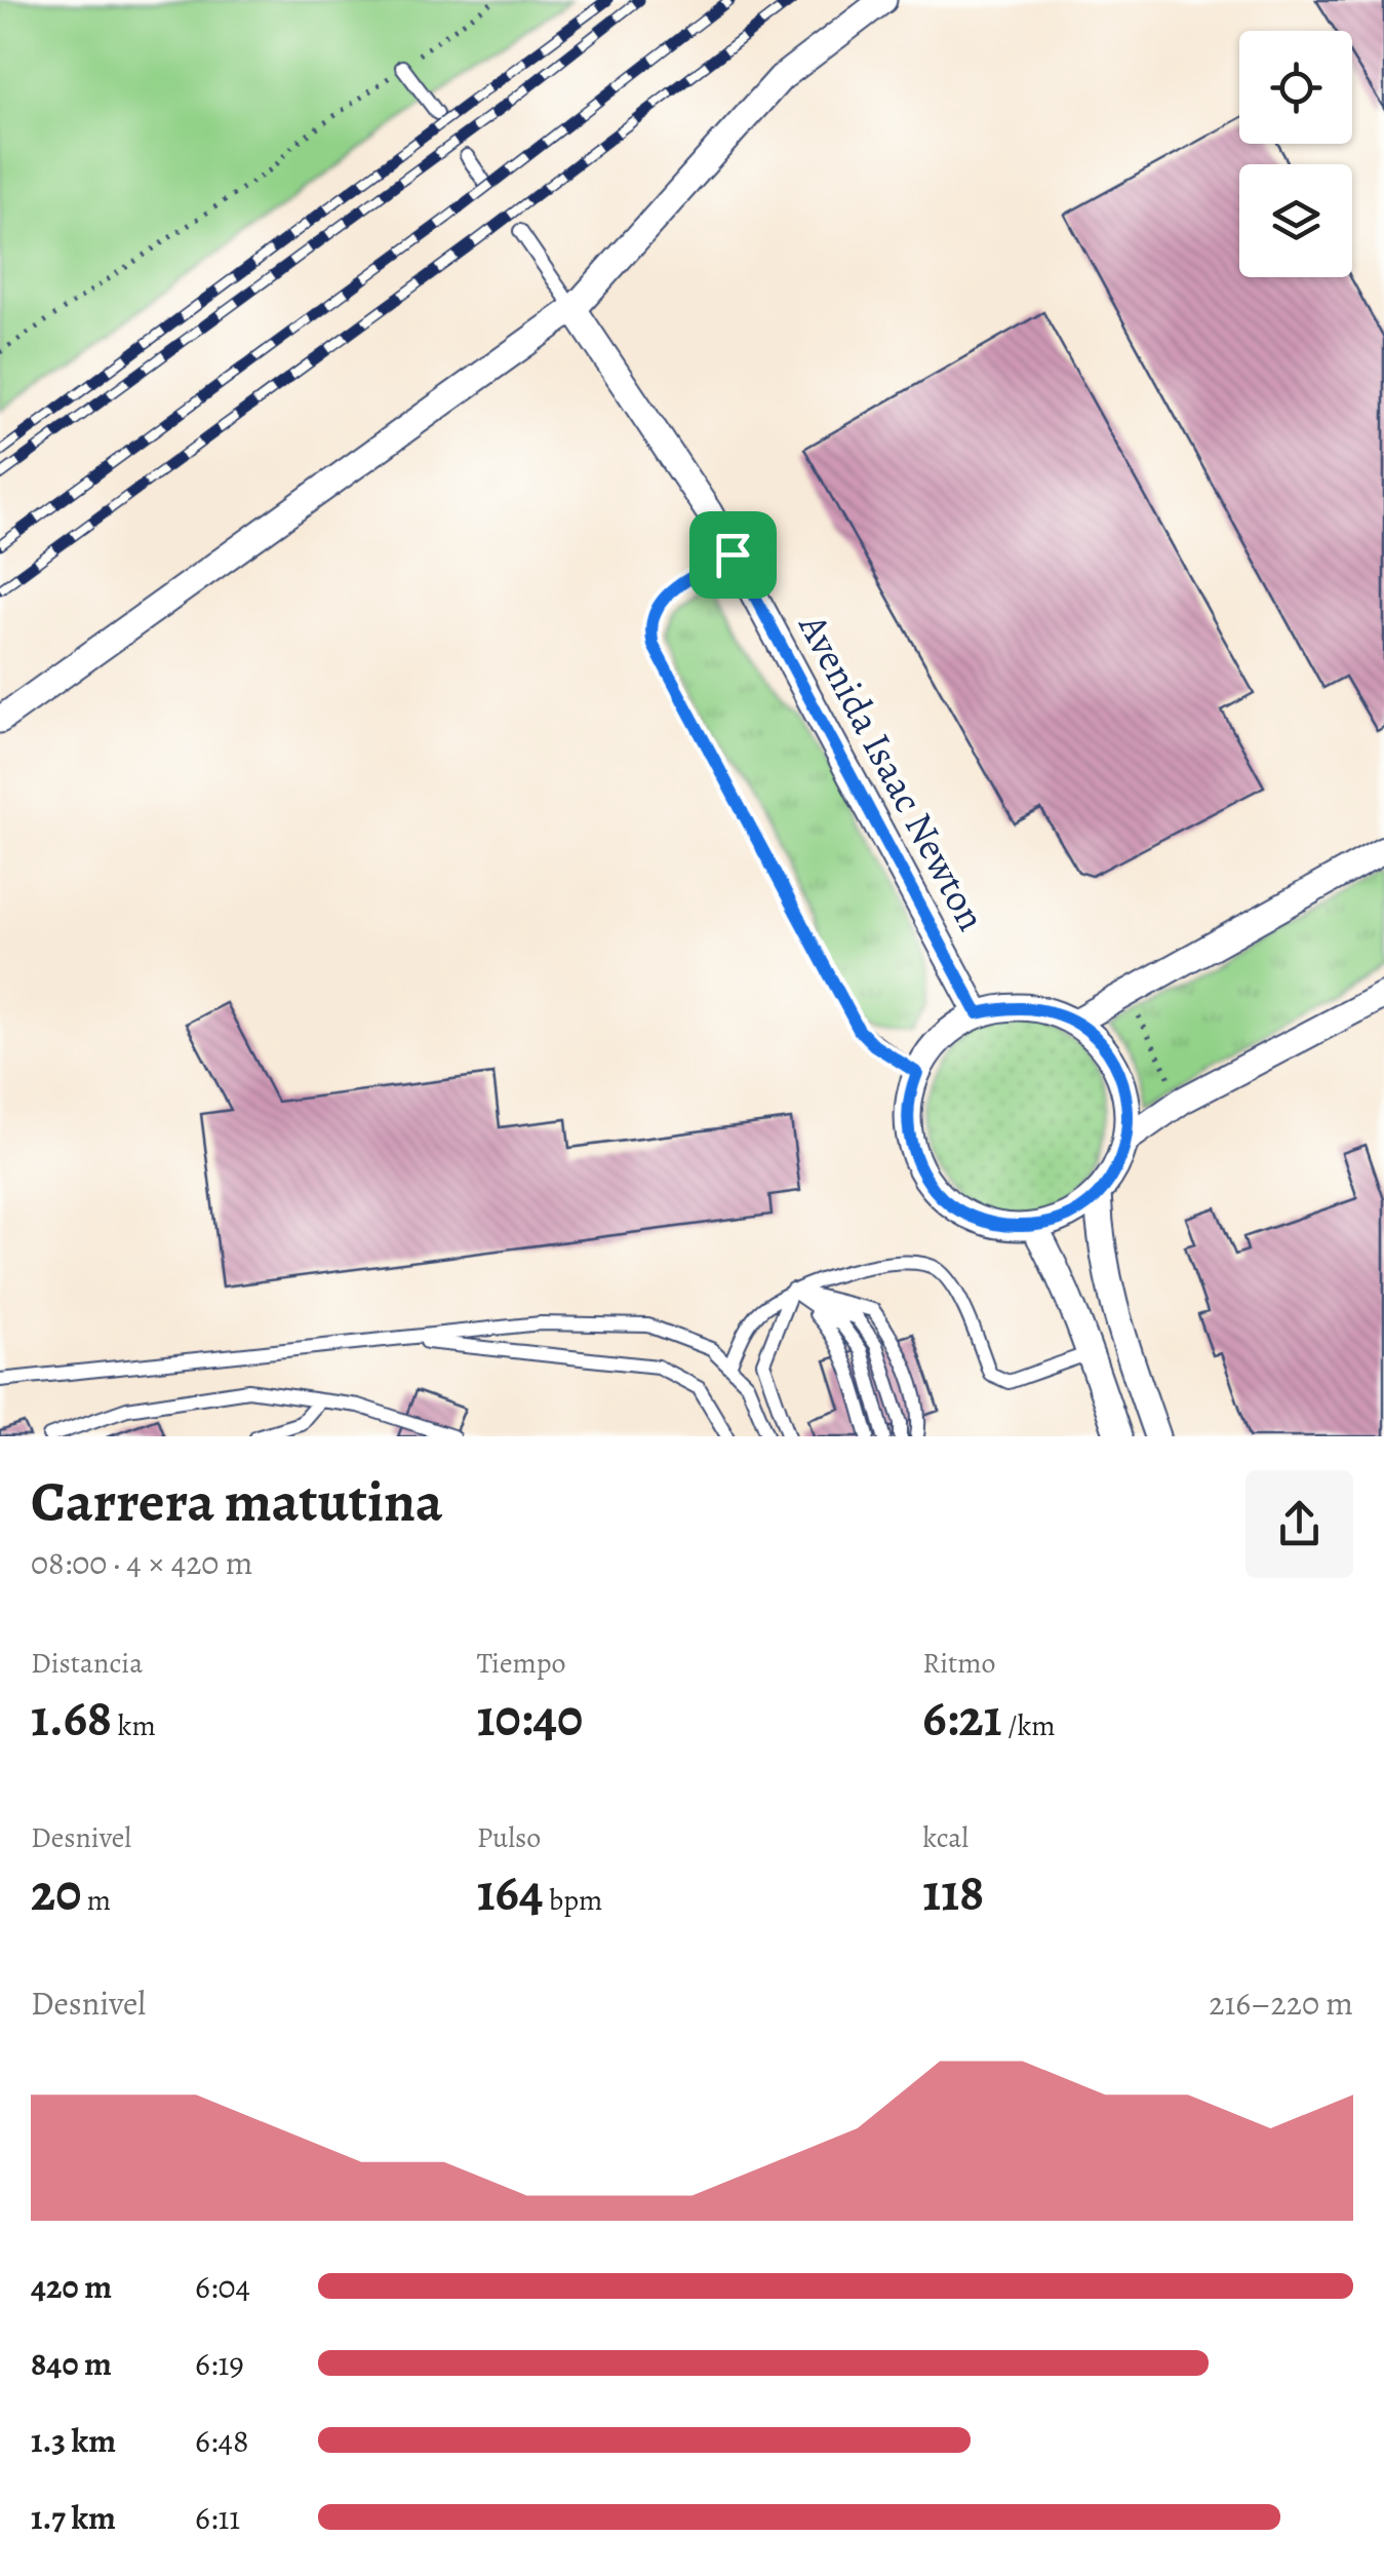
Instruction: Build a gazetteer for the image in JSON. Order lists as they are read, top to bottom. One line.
{"streets":{"street":["Avenida Isaac Newton"]},"page":{"heading":["Carrera matutina","08:00 · 4 × 420 m"],"stats":[["Distancia","1.68 km"],["Tiempo","10:40"],["Ritmo","6:21 /km"],["Desnivel","20 m"],["Pulso","164 bpm"],["kcal","118"]],"chart":["Desnivel","216–220 m"],"list":[{"name":"420 m","note":"6:04"},{"name":"840 m","note":"6:19"},{"name":"1.3 km","note":"6:48"},{"name":"1.7 km","note":"6:11"}]}}
